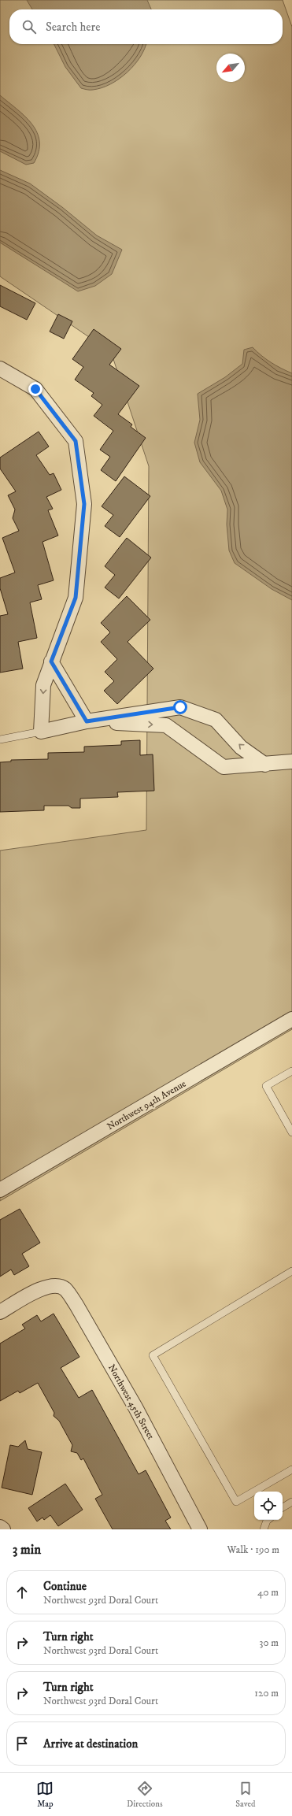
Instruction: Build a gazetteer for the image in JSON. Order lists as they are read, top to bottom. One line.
{"streets":{"street":["Northwest 94th Avenue","Northwest 45th Street"]},"north":"bottom left","page":{"search":"Search here","heading":["3 min","Walk · 190 m"],"list":[["Continue","Northwest 93rd Doral Court","40 m"],["Turn right","Northwest 93rd Doral Court","30 m"],["Turn right","Northwest 93rd Doral Court","120 m"],"Arrive at destination"],"nav":["Map","Directions","Saved"]}}
